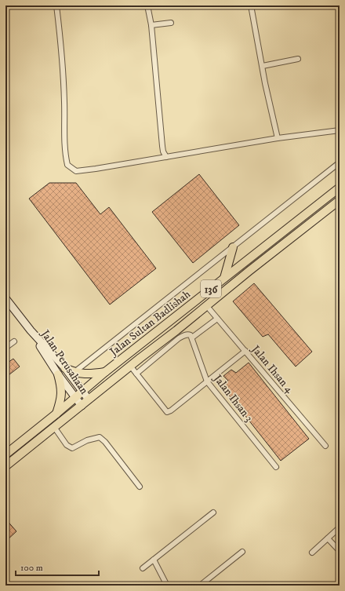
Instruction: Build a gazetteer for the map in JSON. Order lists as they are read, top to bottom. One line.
{"streets":{"main road":["136","Jalan Sultan Badlishah","Jalan Perusahaan"],"street":["Jalan Ihsan 4","Jalan Ihsan 3"]},"crossings":[["Jalan Sultan Badlishah","Jalan Perusahaan"],["Jalan Sultan Badlishah","Jalan Ihsan 4"]],"scale_bar":"100 m"}
